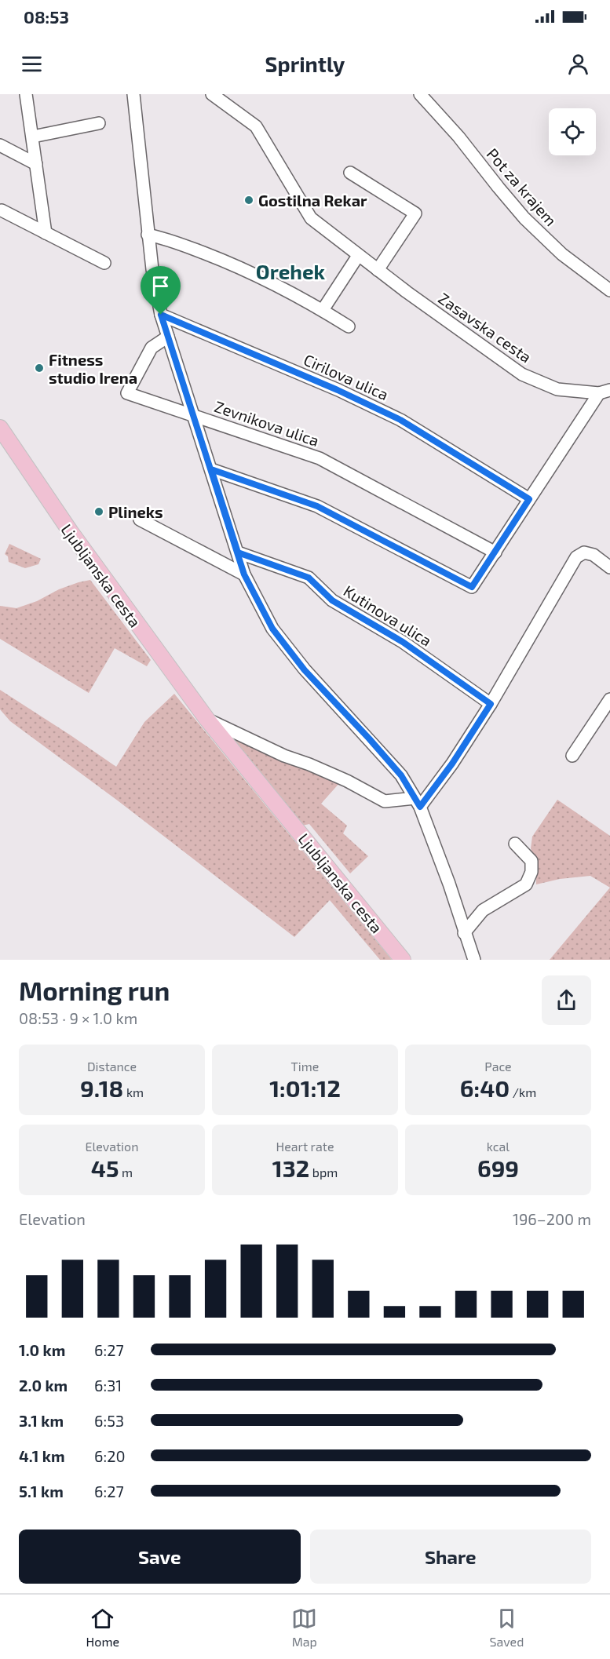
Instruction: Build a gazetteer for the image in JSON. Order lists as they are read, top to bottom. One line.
{"streets":{"main road":["Ljubljanska cesta"],"street":["Pot za krajem","Zasavska cesta","Cirilova ulica","Zevnikova ulica","Kutinova ulica"]},"districts":["Orehek"],"places":["Gostilna Rekar","Fitness studio Irena","Plineks"],"page":{"status":"08:53","header":"Sprintly","heading":["Morning run","08:53 · 9 × 1.0 km"],"stats":[["Distance","9.18 km"],["Time","1:01:12"],["Pace","6:40 /km"],["Elevation","45 m"],["Heart rate","132 bpm"],["kcal","699"]],"chart":["Elevation","196–200 m"],"list":[{"name":"1.0 km","note":"6:27"},{"name":"2.0 km","note":"6:31"},{"name":"3.1 km","note":"6:53"},{"name":"4.1 km","note":"6:20"},{"name":"5.1 km","note":"6:27"}],"buttons":["Save","Share"],"tabs":["Home","Map","Saved"]}}
